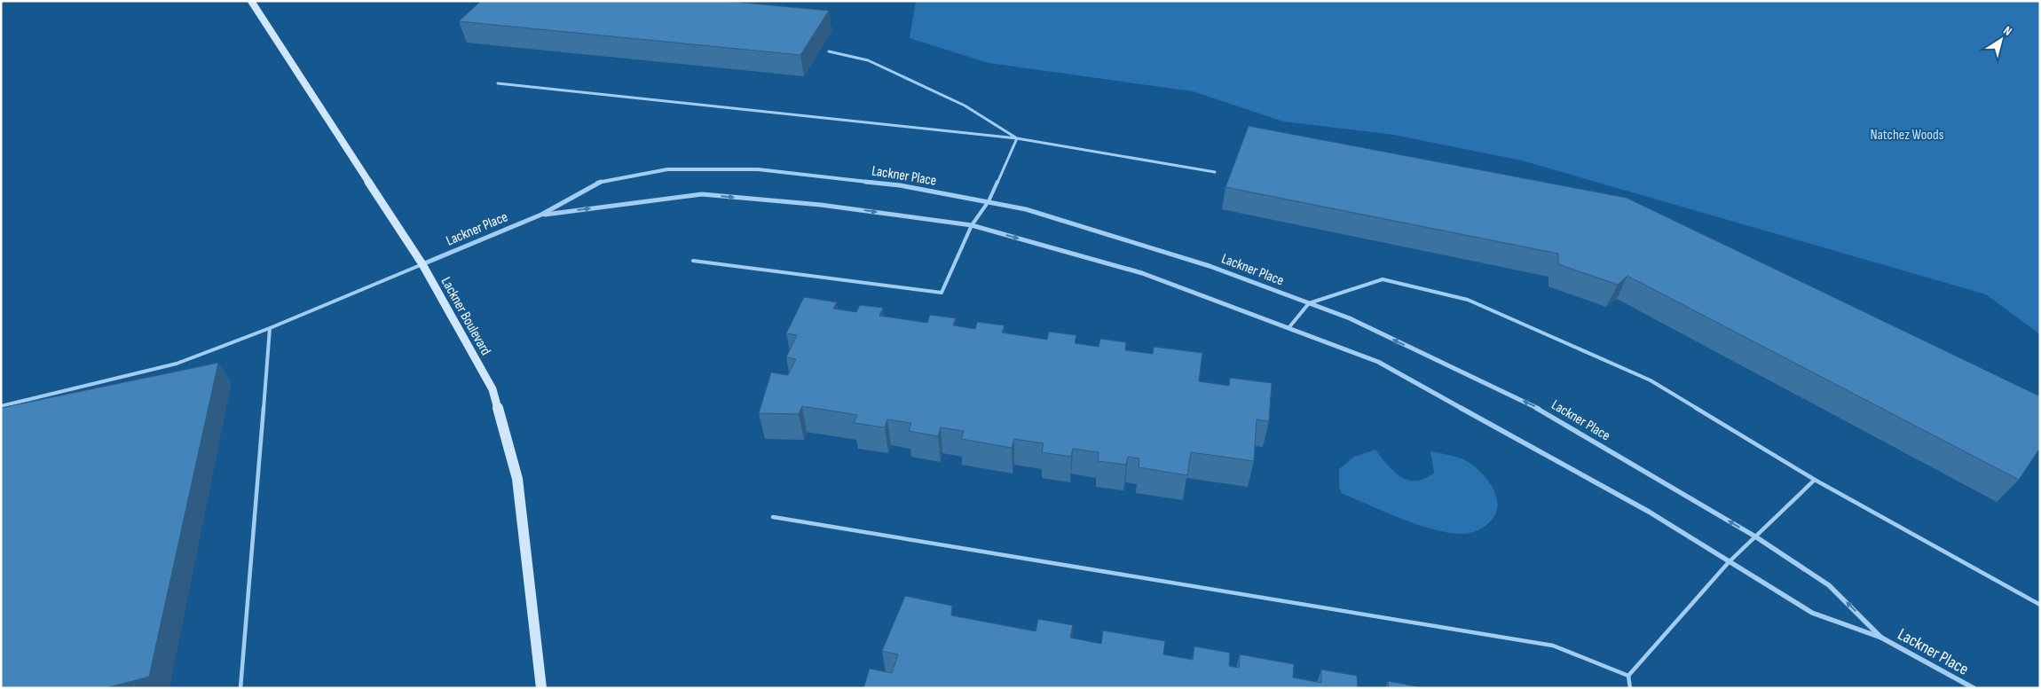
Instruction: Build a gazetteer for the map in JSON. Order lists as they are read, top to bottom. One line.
{"streets":{"main road":["Lackner Boulevard"],"street":["Lackner Place"]},"crossings":[["Lackner Place","Lackner Boulevard"]],"parks":["Natchez Woods"],"north":"top right"}
